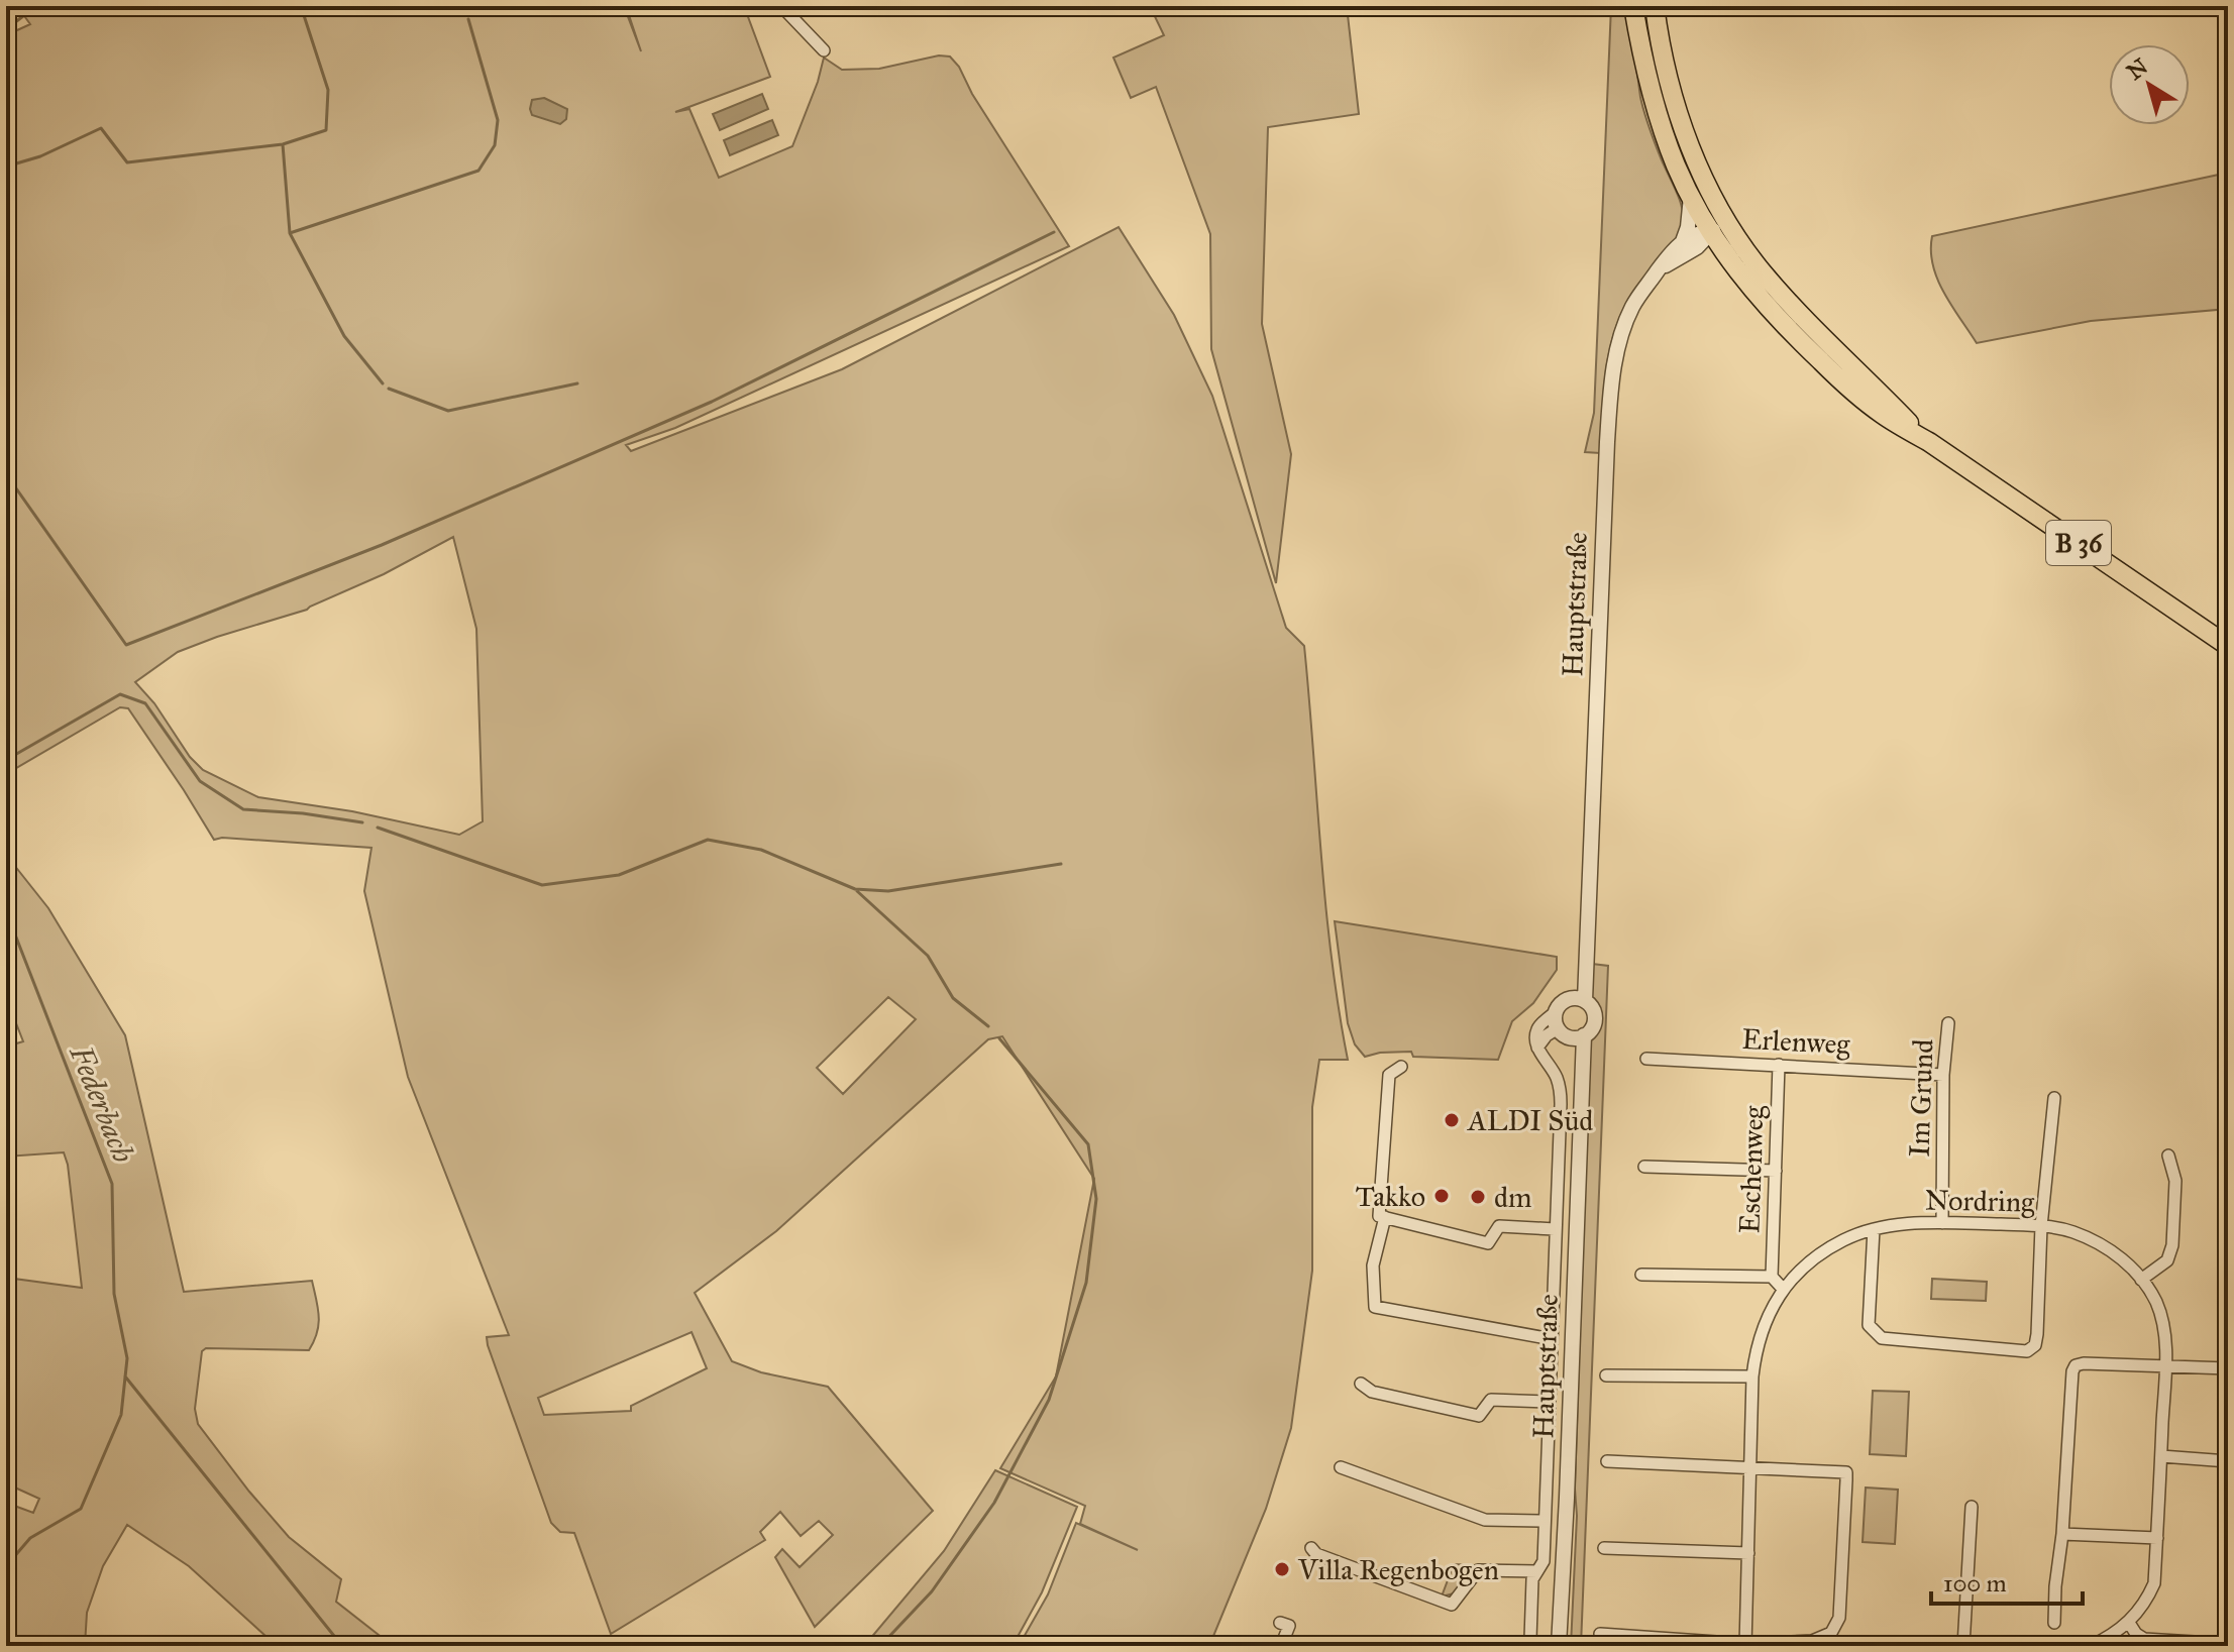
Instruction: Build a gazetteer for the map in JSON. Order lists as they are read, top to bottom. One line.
{"streets":{"main road":["B 36"],"street":["Hauptstraße","Erlenweg","Im Grund","Eschenweg","Nordring"]},"crossings":[["B 36","Hauptstraße"],["Erlenweg","Im Grund"],["Erlenweg","Eschenweg"],["Im Grund","Nordring"]],"water":["Federbach"],"places":["ALDI Süd","Takko","dm","Villa Regenbogen"],"scale_bar":"100 m","north":"top left"}
